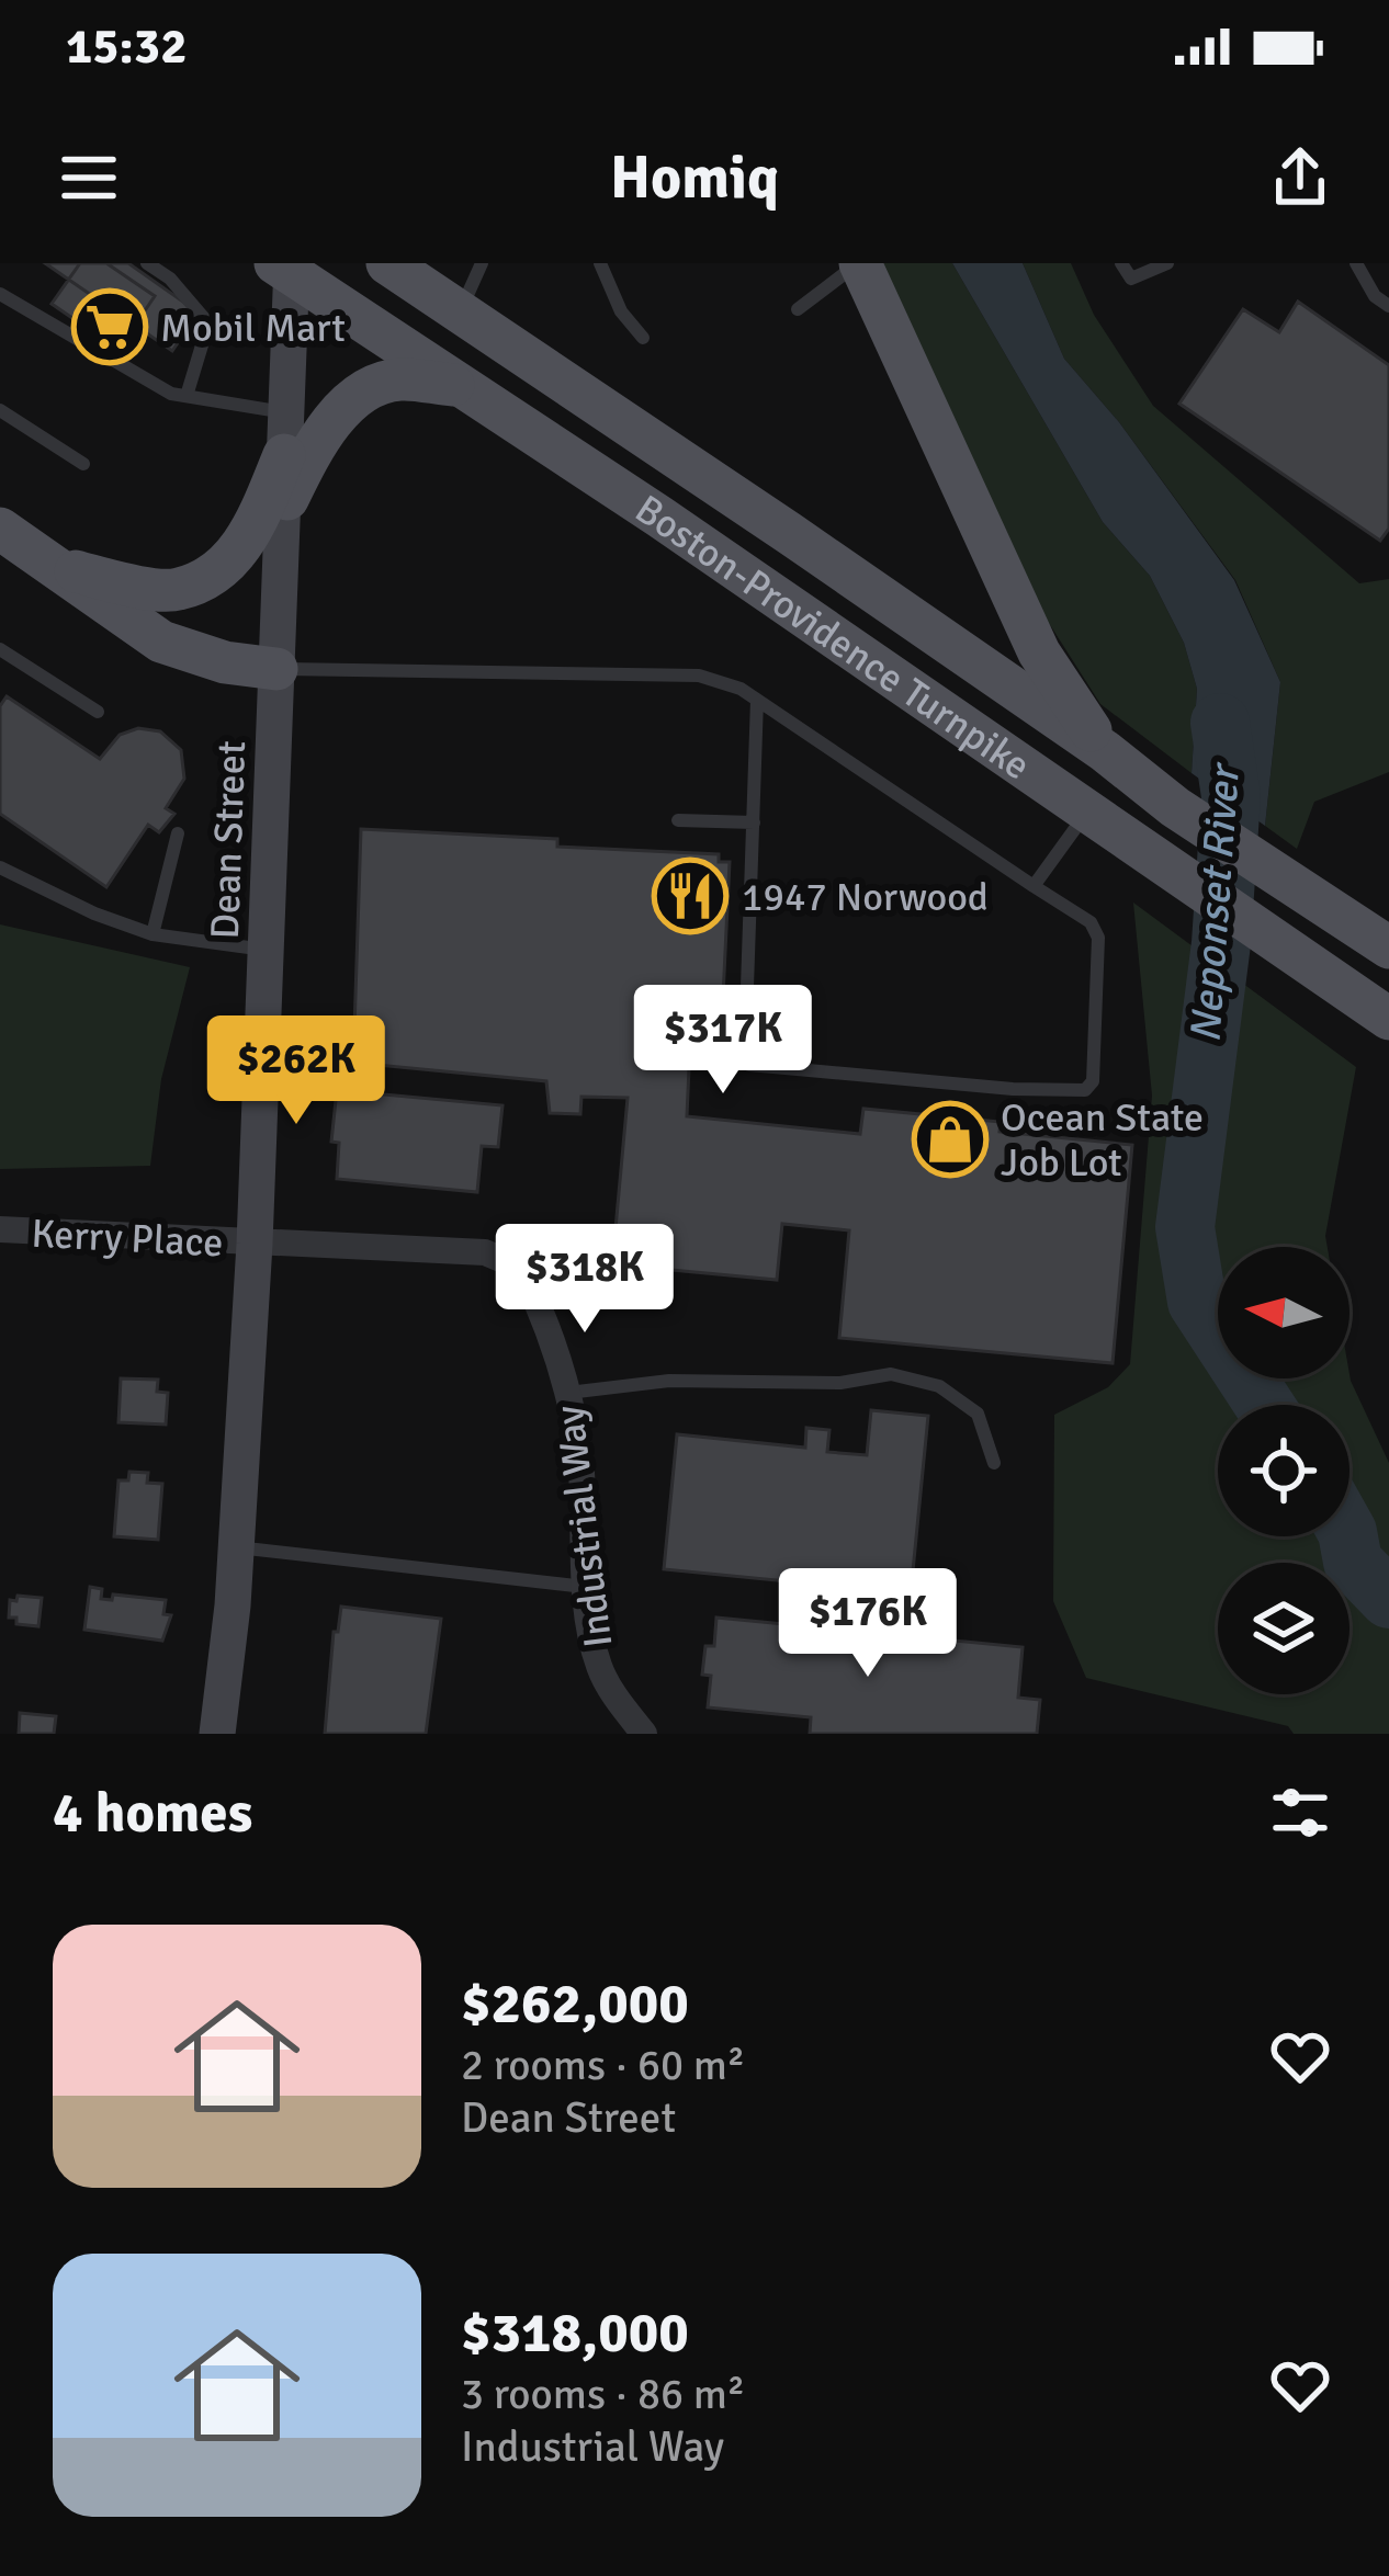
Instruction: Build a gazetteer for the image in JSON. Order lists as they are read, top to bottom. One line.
{"streets":{"main road":["Boston-Providence Turnpike","Dean Street"],"street":["Kerry Place","Industrial Way"]},"crossings":[["Boston-Providence Turnpike","Dean Street"],["Dean Street","Kerry Place"],["Dean Street","Industrial Way"],["Kerry Place","Industrial Way"]],"water":["Neponset River"],"places":{"supermarket":["Mobil Mart"],"restaurant":["1947 Norwood"],"shop":["Ocean State Job Lot"]},"north":"left","page":{"status":"15:32","header":"Homiq","price":["$317K","$262K","$318K","$176K"],"heading":"4 homes","list":[{"name":"$262,000","note":"2 rooms · 60 m² · Dean Street"},{"name":"$318,000","note":"3 rooms · 86 m² · Industrial Way"}]}}
